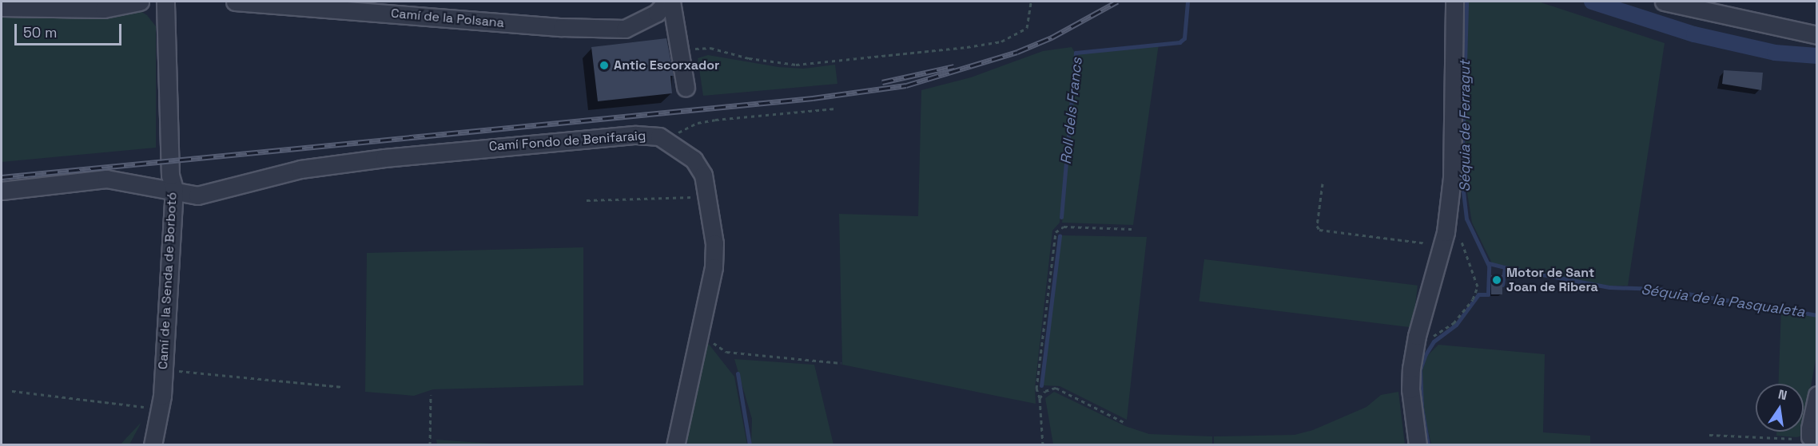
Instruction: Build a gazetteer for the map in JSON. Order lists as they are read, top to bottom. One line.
{"streets":{"street":["Camí de la Polsana","Camí Fondo de Benifaraig","Camí de la Senda de Borbotó"]},"crossings":[["Camí Fondo de Benifaraig","Camí de la Senda de Borbotó"]],"water":["Roll dels Francs","Séquia de Ferragut","Séquia de la Pasqualeta"],"places":["Antic Escorxador","Motor de Sant Joan de Ribera"],"scale_bar":"50 m","north":"top"}
